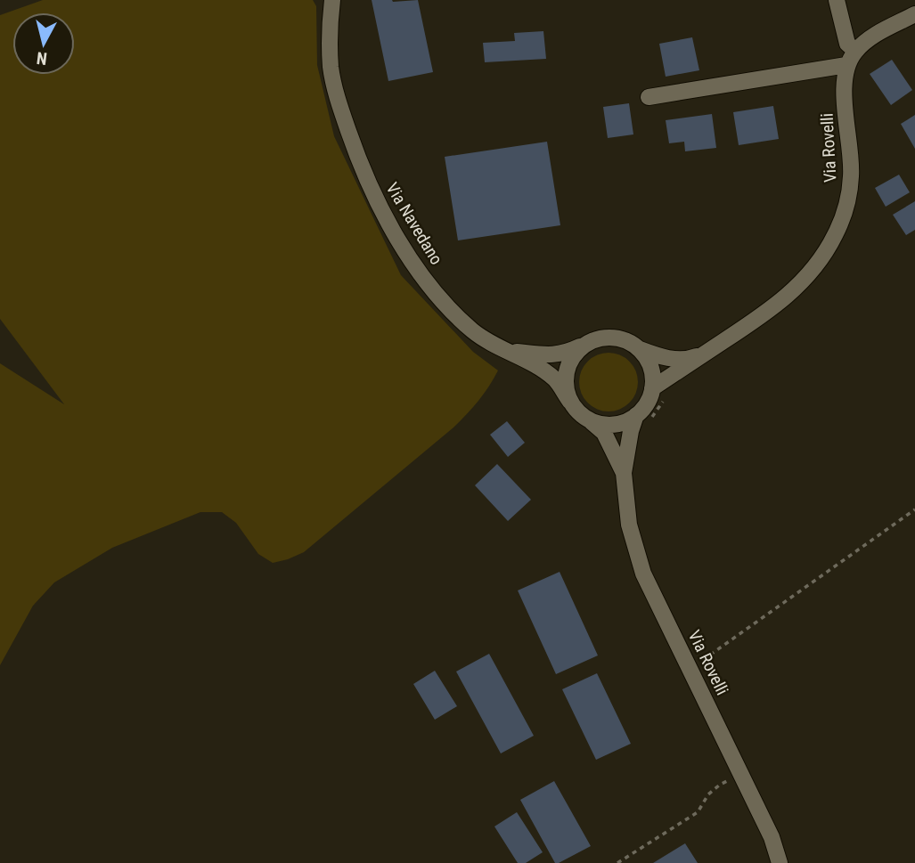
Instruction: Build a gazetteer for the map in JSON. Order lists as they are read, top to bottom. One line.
{"streets":{"street":["Via Rovelli","Via Navedano"]},"crossings":[["Via Rovelli","Via Navedano"]],"north":"bottom"}
